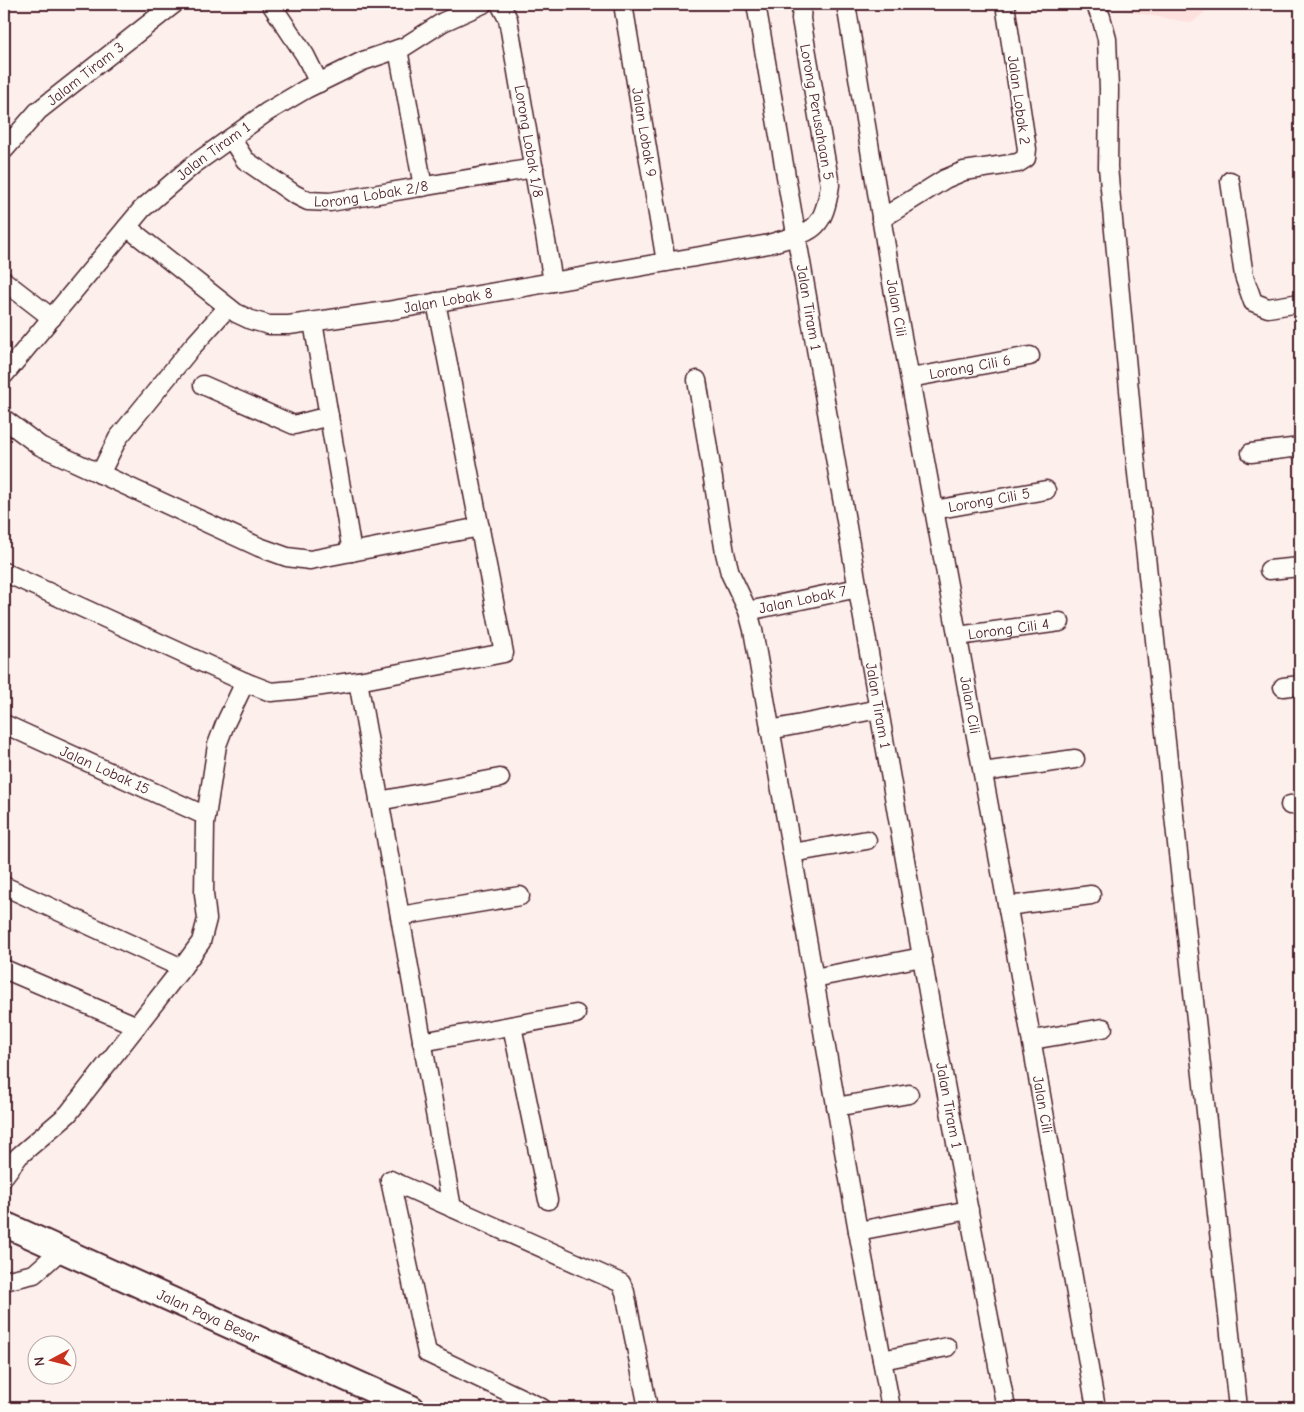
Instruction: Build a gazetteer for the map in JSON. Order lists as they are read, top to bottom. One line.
{"streets":{"street":["Jalam Tiram 3","Jalan Lobak 2","Lorong Perusahaan 5","Jalan Lobak 9","Lorong Lobak 1/8","Jalan Tiram 1","Lorong Lobak 2/8","Jalan Lobak 8","Jalan Cili","Lorong Cili 6","Lorong Cili 5","Jalan Lobak 7","Lorong Cili 4","Jalan Lobak 15","Jalan Paya Besar"]},"crossings":[["Jalan Lobak 2","Jalan Cili"],["Lorong Perusahaan 5","Jalan Tiram 1"],["Lorong Perusahaan 5","Jalan Lobak 8"],["Jalan Lobak 9","Jalan Lobak 8"],["Lorong Lobak 1/8","Lorong Lobak 2/8"],["Lorong Lobak 1/8","Jalan Lobak 8"],["Jalan Tiram 1","Lorong Lobak 2/8"],["Jalan Tiram 1","Jalan Lobak 8"],["Jalan Tiram 1","Jalan Lobak 7"],["Jalan Cili","Lorong Cili 6"],["Jalan Cili","Lorong Cili 5"],["Jalan Cili","Lorong Cili 4"]],"north":"left"}
